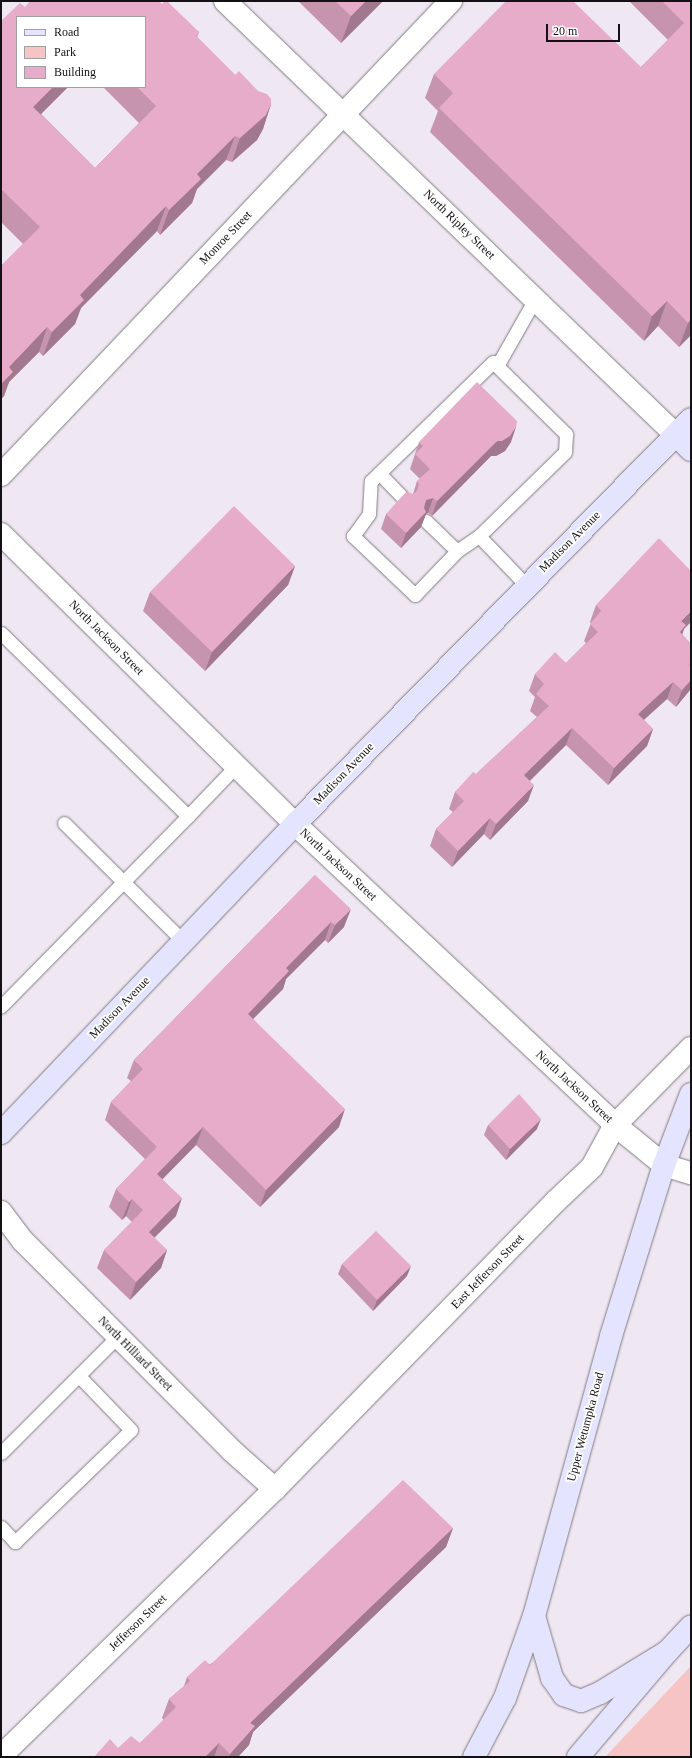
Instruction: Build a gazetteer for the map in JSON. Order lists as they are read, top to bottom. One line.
{"streets":{"main road":["North Ripley Street","Madison Avenue","Upper Wetumpka Road"],"street":["Monroe Street","North Jackson Street","East Jefferson Street","North Hilliard Street","Jefferson Street"]},"crossings":[["North Ripley Street","Monroe Street"],["North Ripley Street","Madison Avenue"],["Madison Avenue","North Jackson Street"],["North Jackson Street","East Jefferson Street"],["North Jackson Street","Upper Wetumpka Road"],["East Jefferson Street","North Hilliard Street"],["East Jefferson Street","Jefferson Street"],["North Hilliard Street","Jefferson Street"]],"legend":["Road","Park","Building"],"scale_bar":"20 m"}
